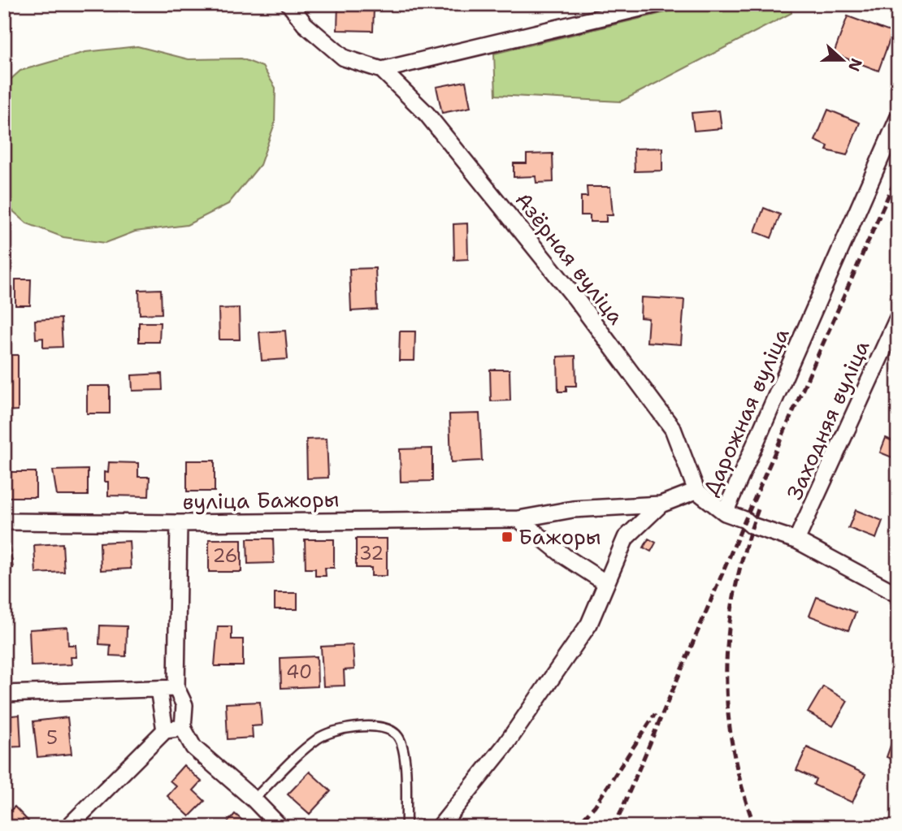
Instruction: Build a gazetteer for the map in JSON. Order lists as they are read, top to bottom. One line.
{"streets":{"street":["Азёрная вуліца","Дарожная вуліца","Заходняя вуліца","вуліца Бажоры"]},"crossings":[["Азёрная вуліца","Дарожная вуліца"],["Дарожная вуліца","вуліца Бажоры"]],"places":{"transit":["Бажоры"]},"house_numbers":["32","26","40","5"],"north":"right"}
